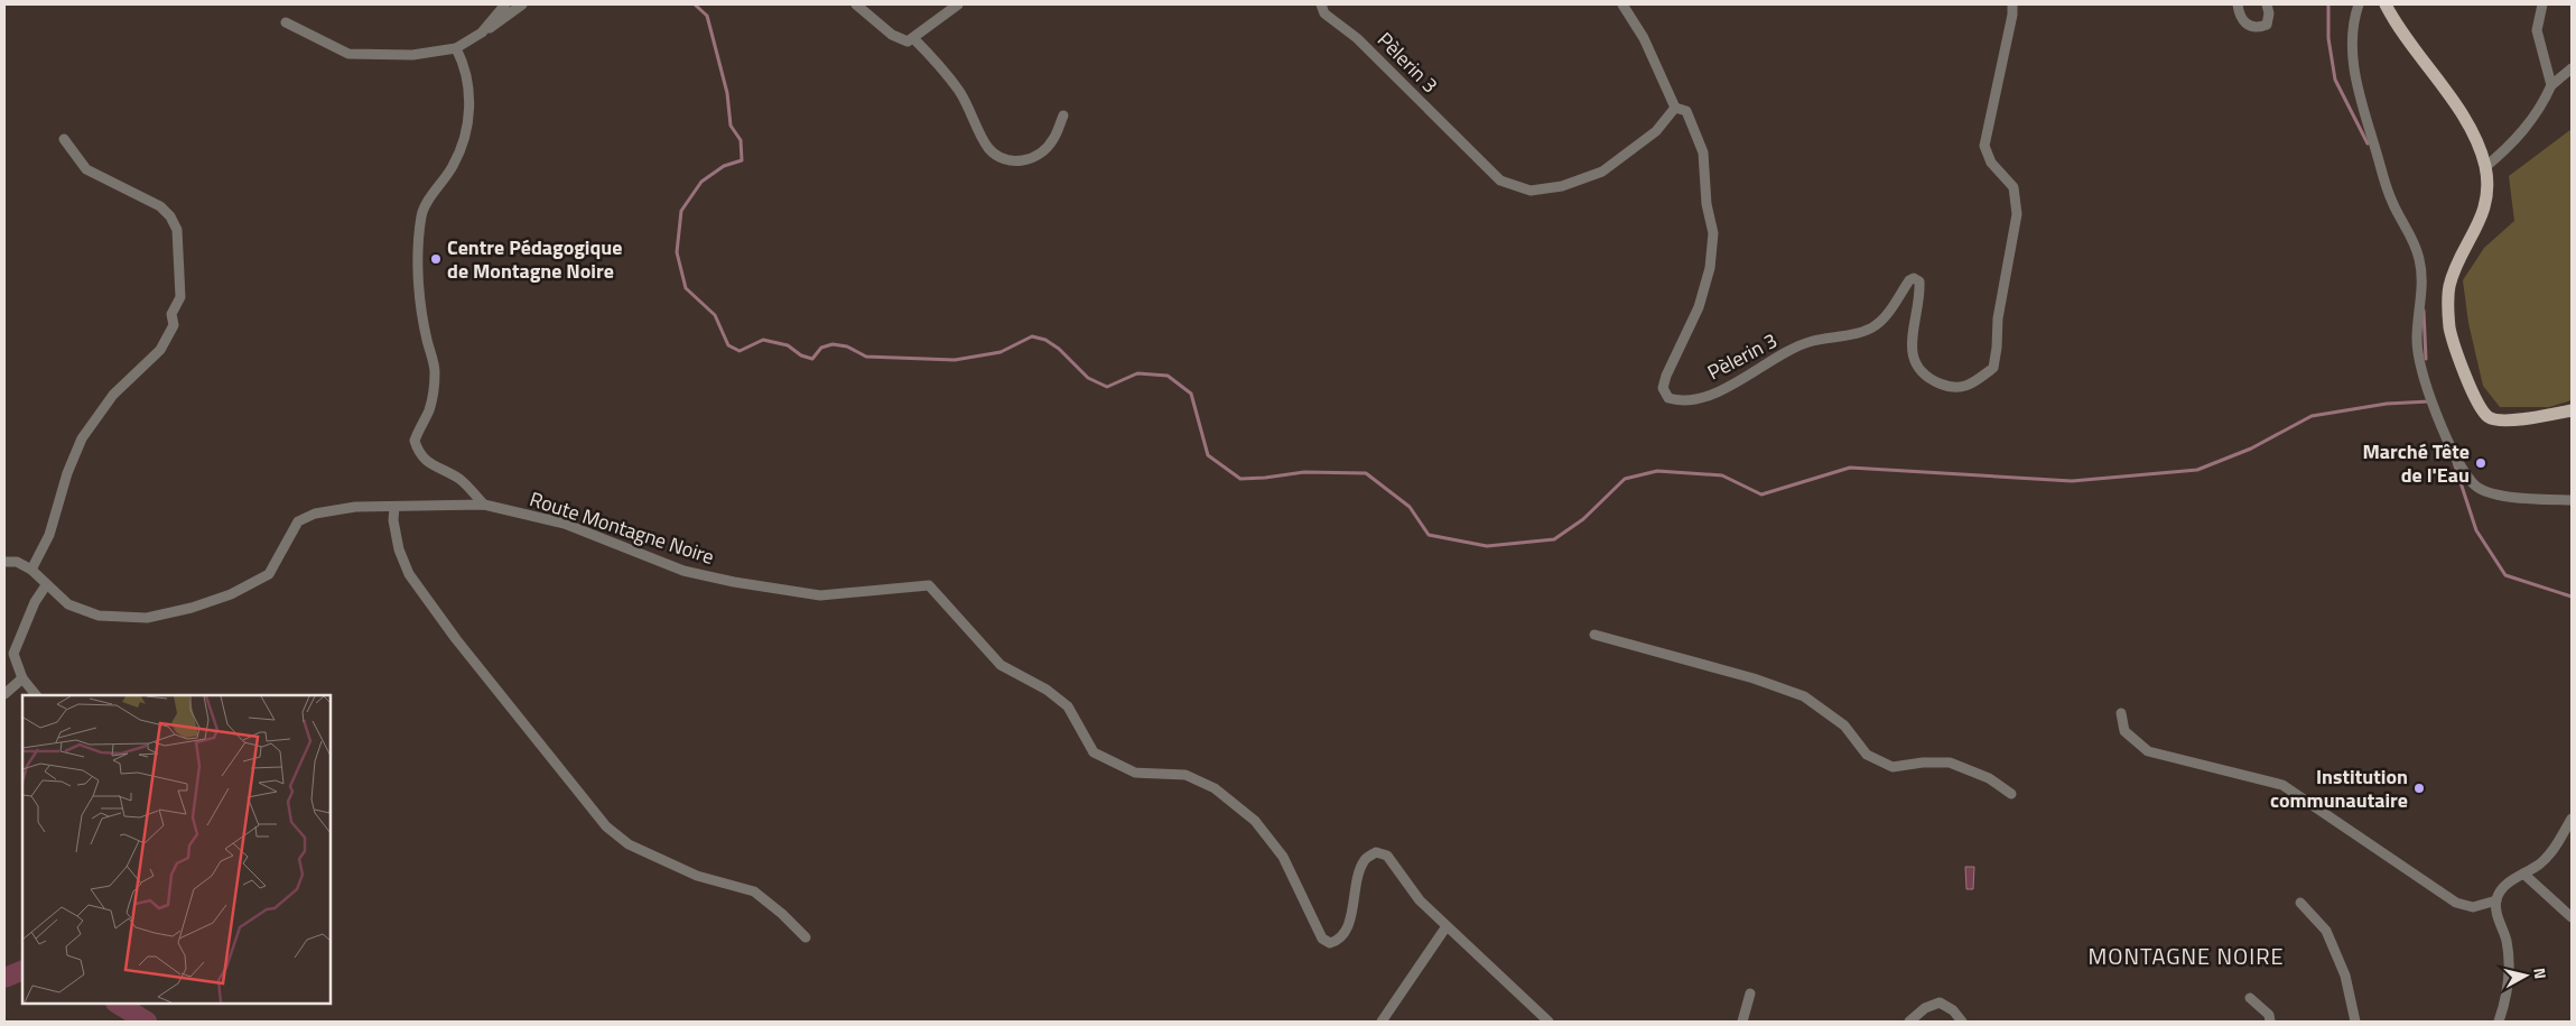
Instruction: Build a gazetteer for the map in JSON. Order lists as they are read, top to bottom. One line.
{"streets":{"street":["Pèlerin 3","Route Montagne Noire"]},"districts":["MONTAGNE NOIRE"],"places":["Centre Pédagogique de Montagne Noire","Marché Tête de l'Eau","Institution communautaire"],"north":"right"}
